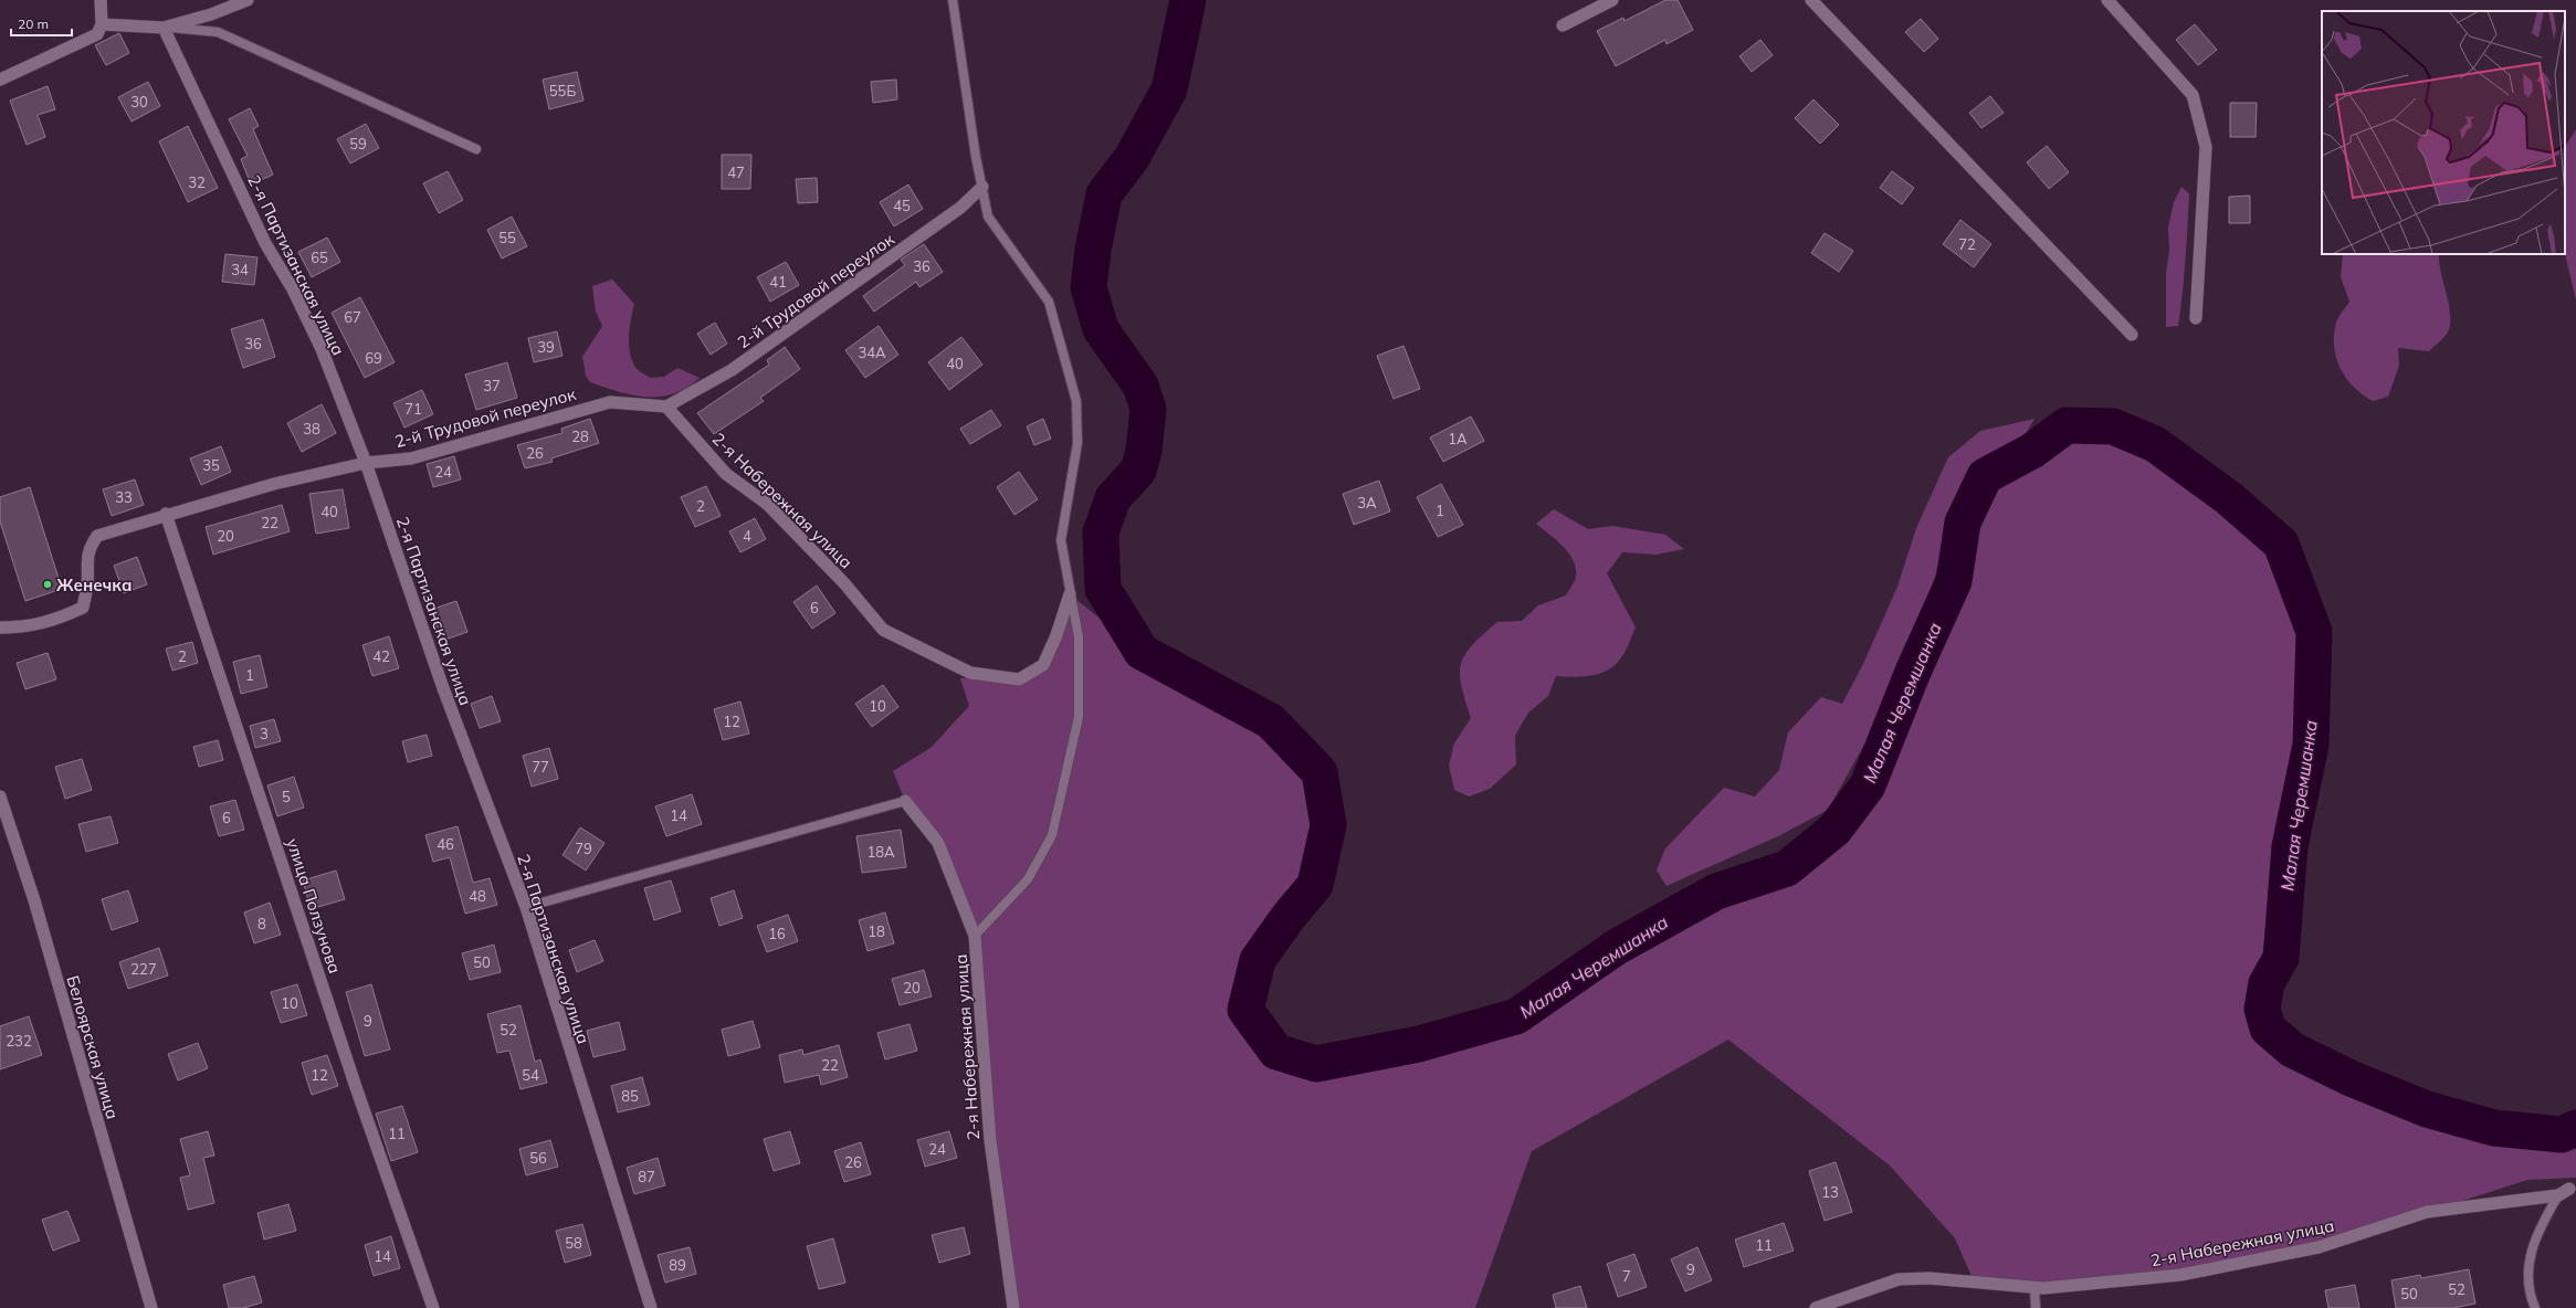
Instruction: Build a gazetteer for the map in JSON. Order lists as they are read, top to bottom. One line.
{"streets":{"street":["2-я Партизанская улица","2-й Трудовой переулок","2-я Набережная улица","улица Ползунова","Белоярская улица"]},"crossings":[["2-я Партизанская улица","2-й Трудовой переулок"],["2-й Трудовой переулок","2-я Набережная улица"],["2-й Трудовой переулок","улица Ползунова"]],"water":["Малая Черемшанка"],"places":["Женечка"],"house_numbers":["55Б","30","59","47","32","45","55","72","65","36","34","41","67","36","39","34А","69","40","37","71","38","28","1А","26","35","24","33","3А","2","1","40","22","20","4","6","2","42","1","10","12","3","77","5","14","6","46","79","18А","48","8","18","16","50","227","20","10","9","52","232","22","12","54","85","11","24","56","26","87","13","58","11","14","89","9","7","52","50"],"scale_bar":"20 m"}
